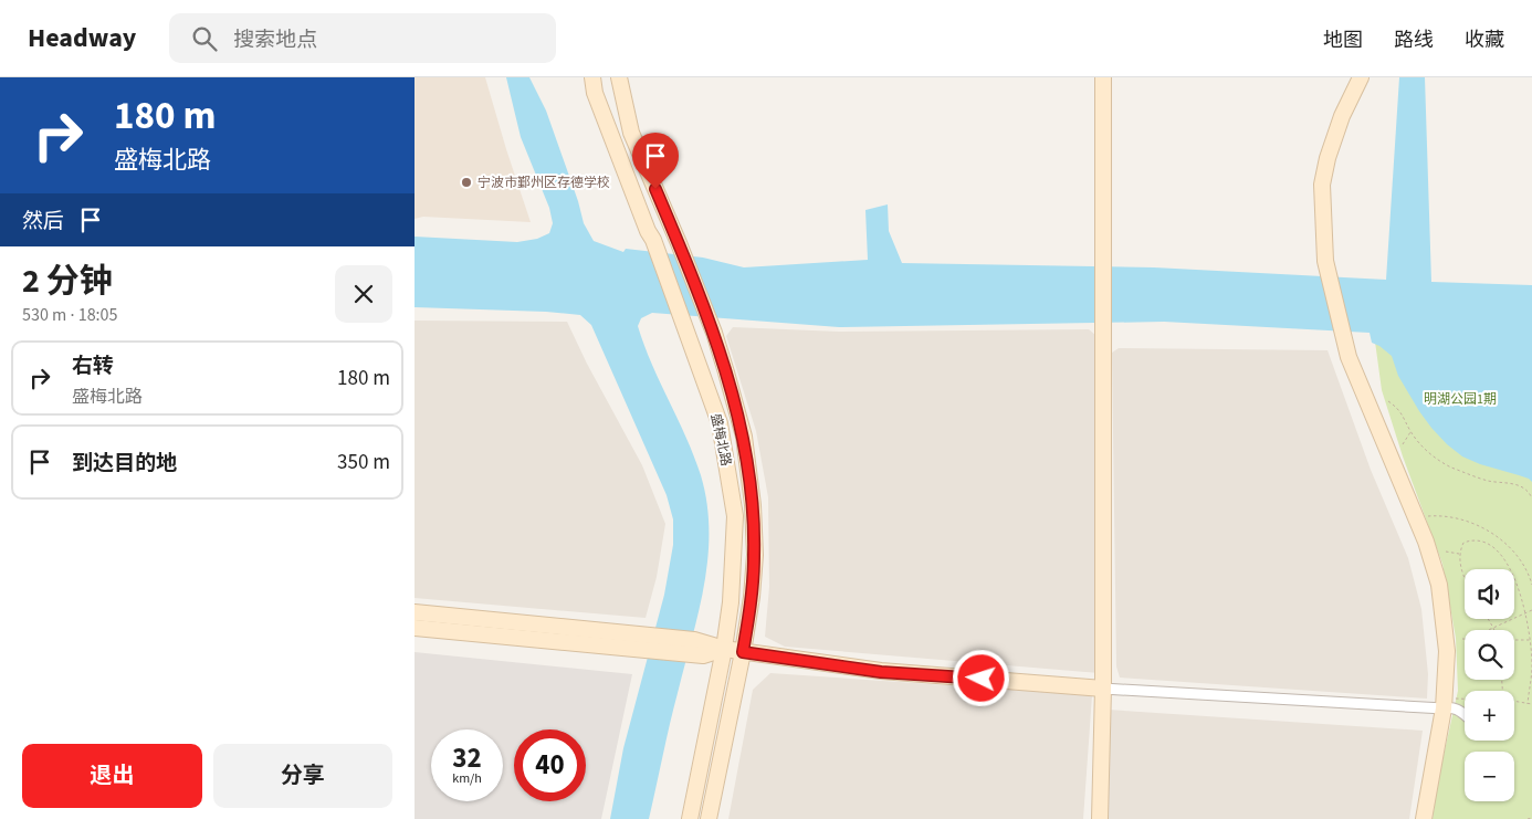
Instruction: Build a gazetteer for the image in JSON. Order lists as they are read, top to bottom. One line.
{"streets":{"main road":["盛梅北路"]},"parks":["明湖公园1期"],"places":["宁波市鄞州区存德学校"],"page":{"header":"Headway","search":"搜索地点","nav":["地图","路线","收藏"],"turn":["180 m","盛梅北路"],"then":"然后","heading":["2 分钟","530 m · 18:05"],"list":[{"name":"右转","note":"盛梅北路","value":"180 m"},{"name":"到达目的地","value":"350 m"}],"map_buttons":["+","−"],"speed":"32 km/h","limit":"40","buttons":["退出","分享"]}}
